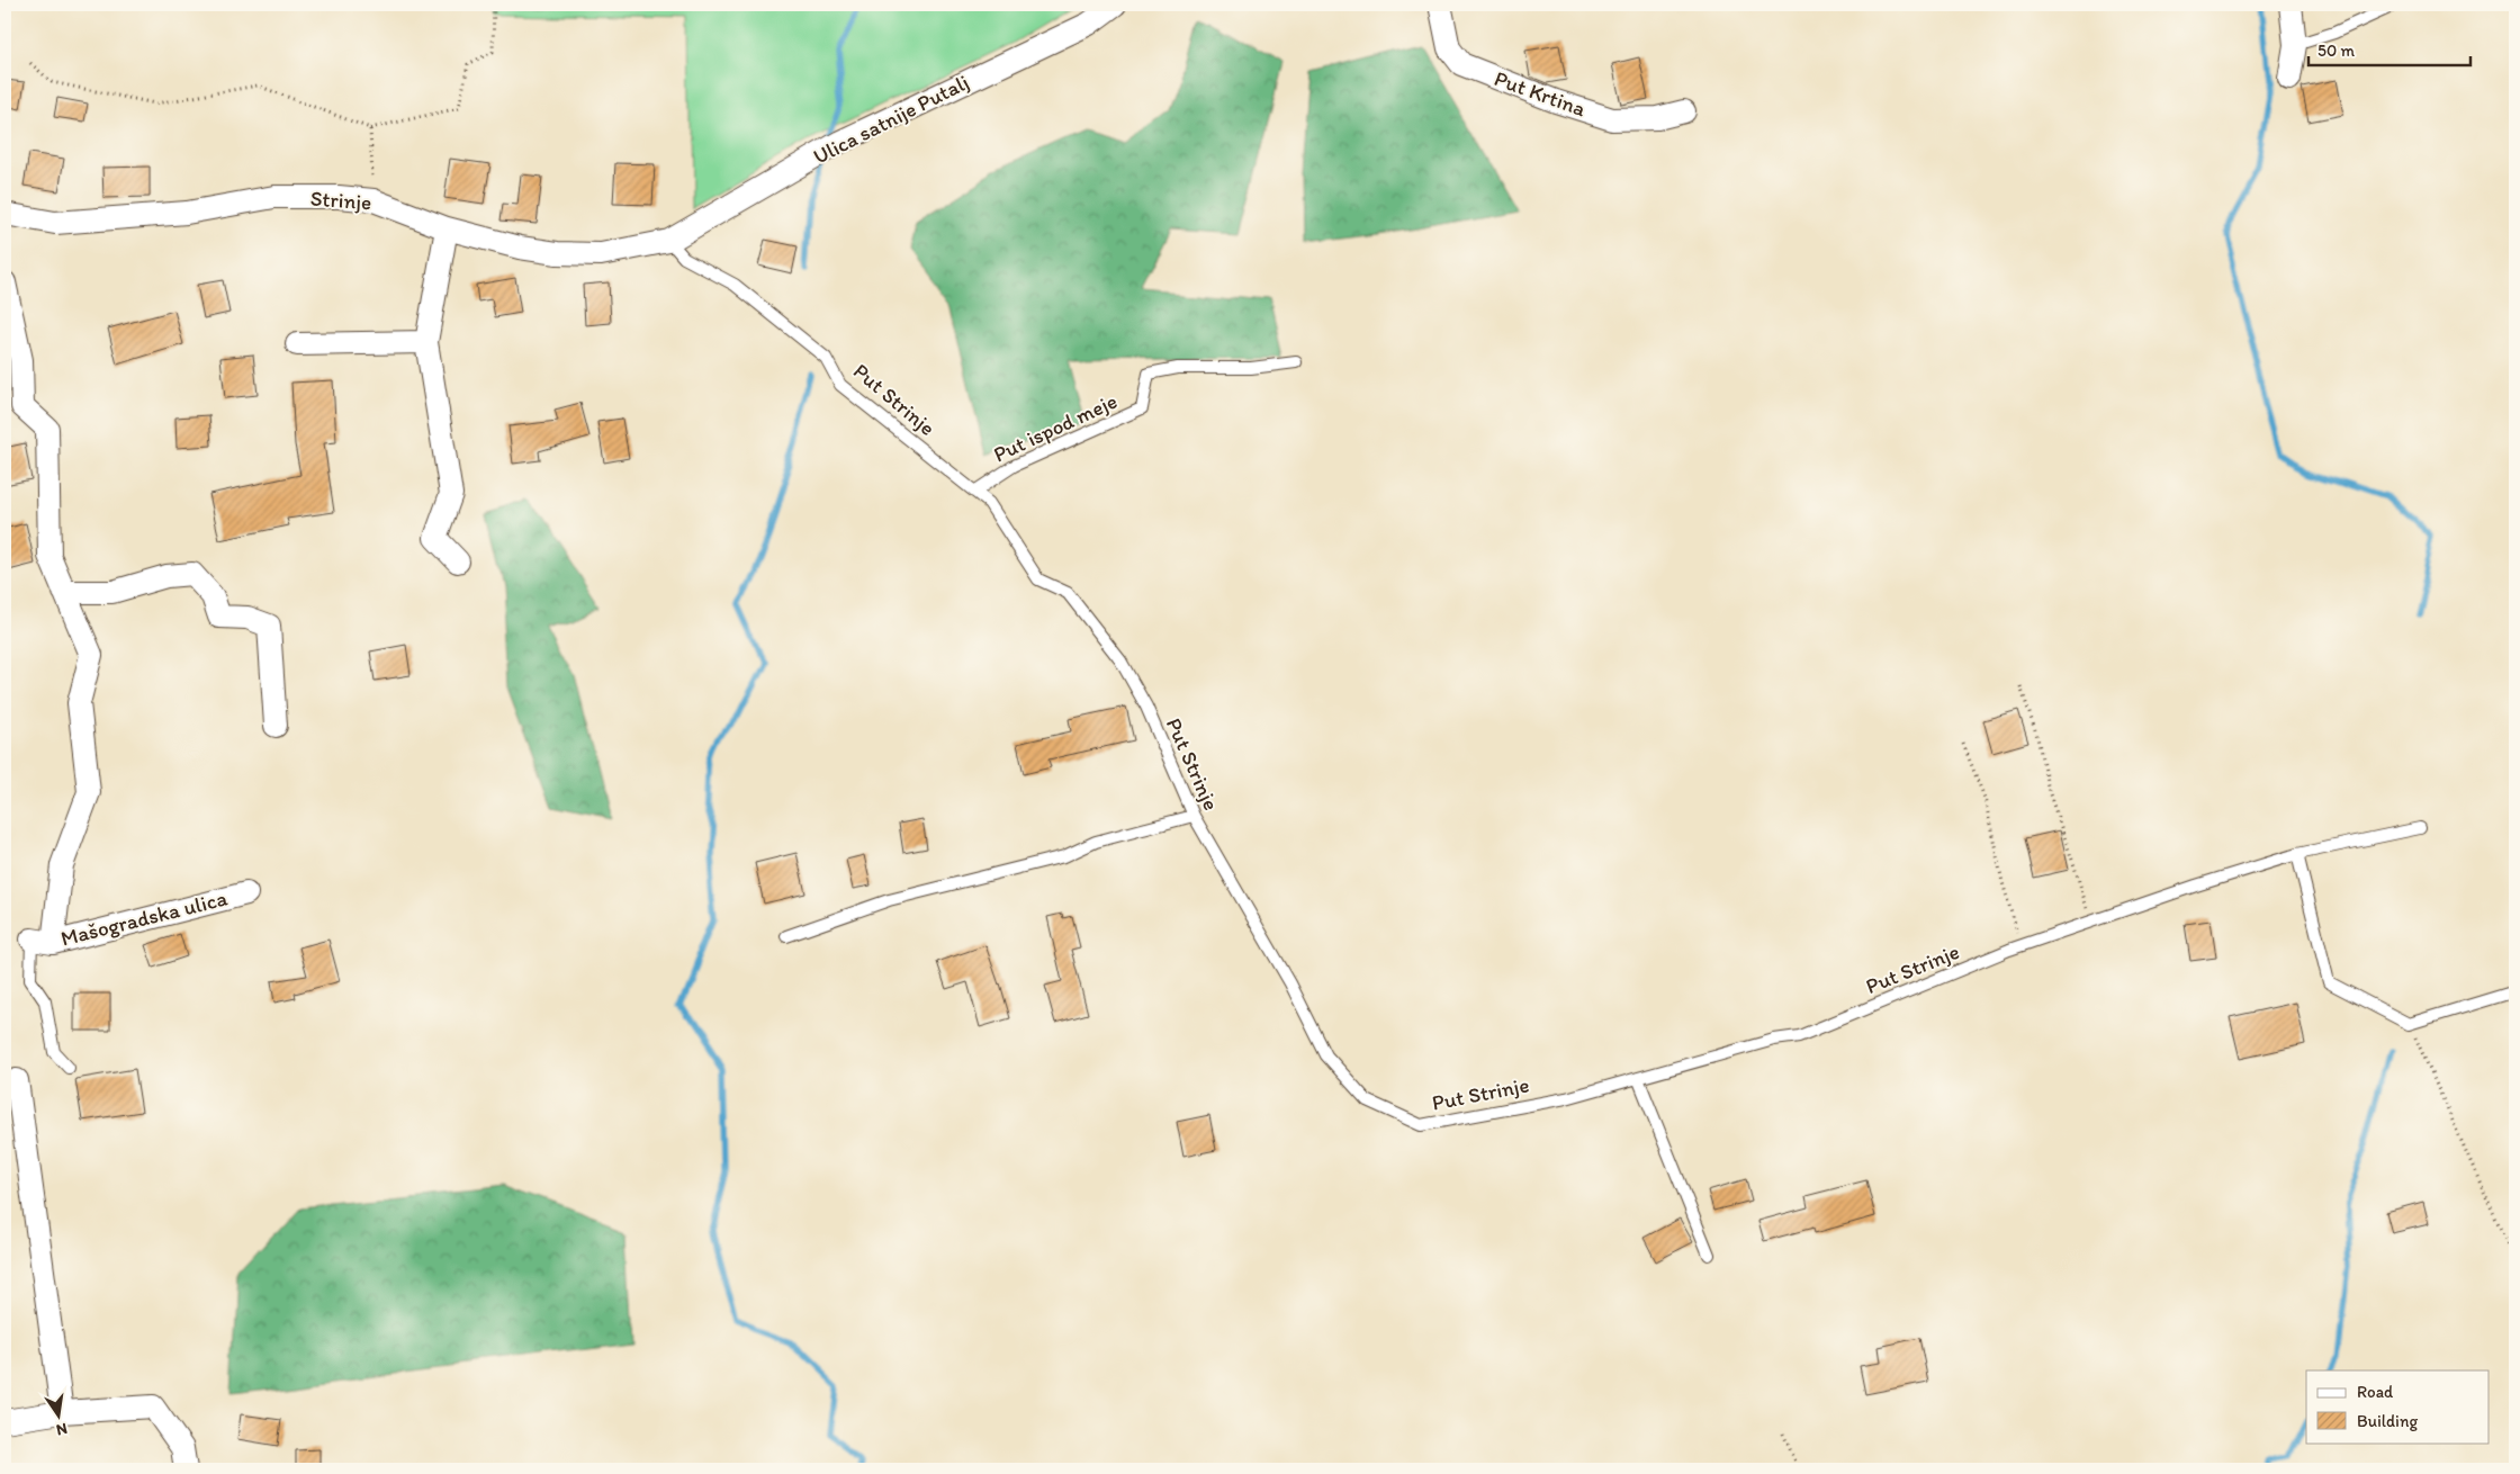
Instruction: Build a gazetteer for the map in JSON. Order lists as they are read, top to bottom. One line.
{"streets":{"street":["Put Krtina","Ulica satnije Putalj","Strinje","Mašogradska ulica"],"lane":["Put Strinje","Put ispod meje"]},"crossings":[["Ulica satnije Putalj","Strinje"],["Ulica satnije Putalj","Put Strinje"],["Strinje","Put Strinje"],["Put Strinje","Put ispod meje"]],"legend":["Road","Building"],"scale_bar":"50 m","north":"bottom"}
